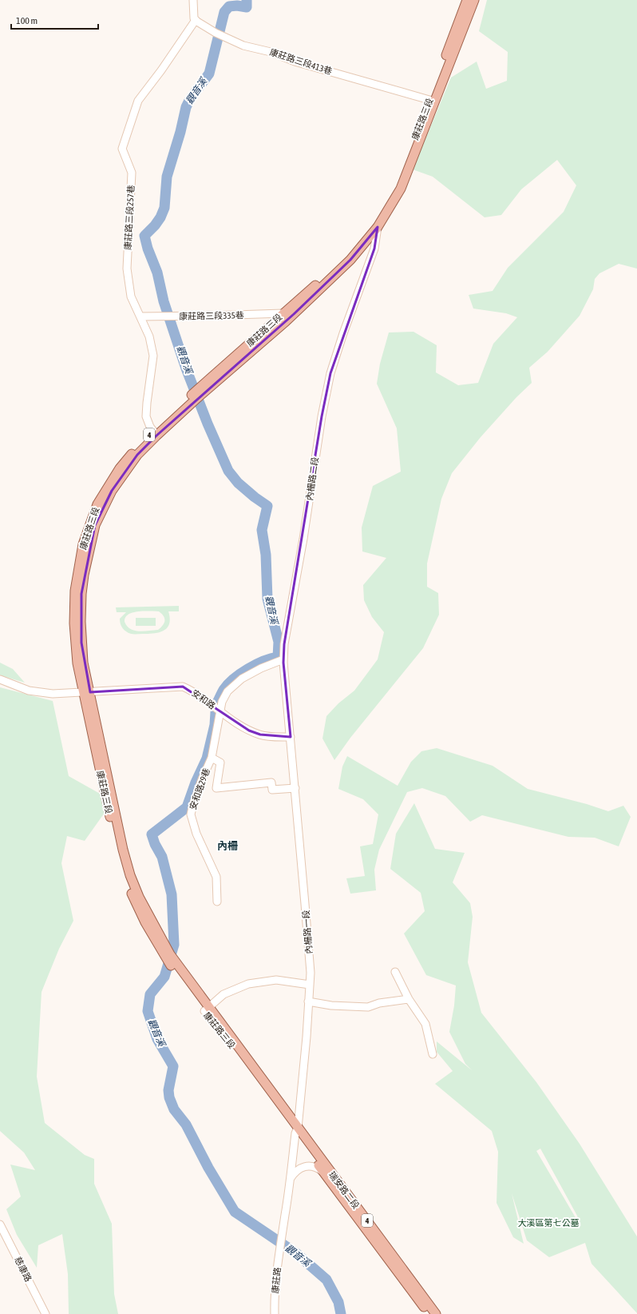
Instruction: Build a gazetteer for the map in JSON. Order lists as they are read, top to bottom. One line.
{"streets":{"main road":["康莊路三段","4","瑞安路二段"],"street":["康莊路三段413巷","康莊路三段257巷","康莊路三段335巷","內柵路二段","安和路","安和路29巷","內柵路一段","慈康路","康莊路"]},"crossings":[["康莊路三段413巷","康莊路三段"],["康莊路三段413巷","康莊路三段257巷"],["康莊路三段","康莊路三段257巷"],["康莊路三段","康莊路三段335巷"],["康莊路三段","4"],["康莊路三段","內柵路二段"],["康莊路三段","安和路"],["康莊路三段","內柵路一段"],["康莊路三段","瑞安路二段"],["康莊路三段257巷","康莊路三段335巷"],["4","內柵路一段"],["4","瑞安路二段"],["內柵路二段","安和路"],["內柵路二段","安和路29巷"],["內柵路二段","內柵路一段"],["安和路","安和路29巷"],["安和路","內柵路一段"],["內柵路一段","瑞安路二段"]],"districts":["內柵"],"water":["觀音溪"],"parks":["大溪區第七公墓"],"scale_bar":"100 m"}
